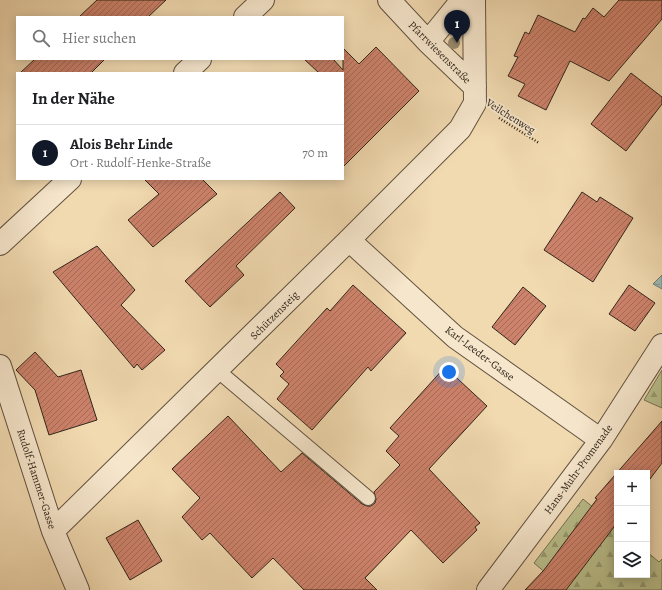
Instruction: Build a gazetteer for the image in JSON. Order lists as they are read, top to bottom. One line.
{"streets":{"street":["Pfarrwiesenstraße","Schützensteig","Karl-Leeder-Gasse","Hans-Muhr-Promenade","Rudolf-Hammer-Gasse"],"path":["Veilchenweg"]},"crossings":[["Pfarrwiesenstraße","Veilchenweg"],["Pfarrwiesenstraße","Schützensteig"],["Veilchenweg","Schützensteig"],["Schützensteig","Karl-Leeder-Gasse"],["Schützensteig","Rudolf-Hammer-Gasse"],["Karl-Leeder-Gasse","Hans-Muhr-Promenade"]],"page":{"pins":"1","search":"Hier suchen","heading":"In der Nähe","list":[{"mark":"1","name":"Alois Behr Linde","note":"Ort · Rudolf-Henke-Straße","value":"70 m"}],"map_buttons":["+","−"]}}
